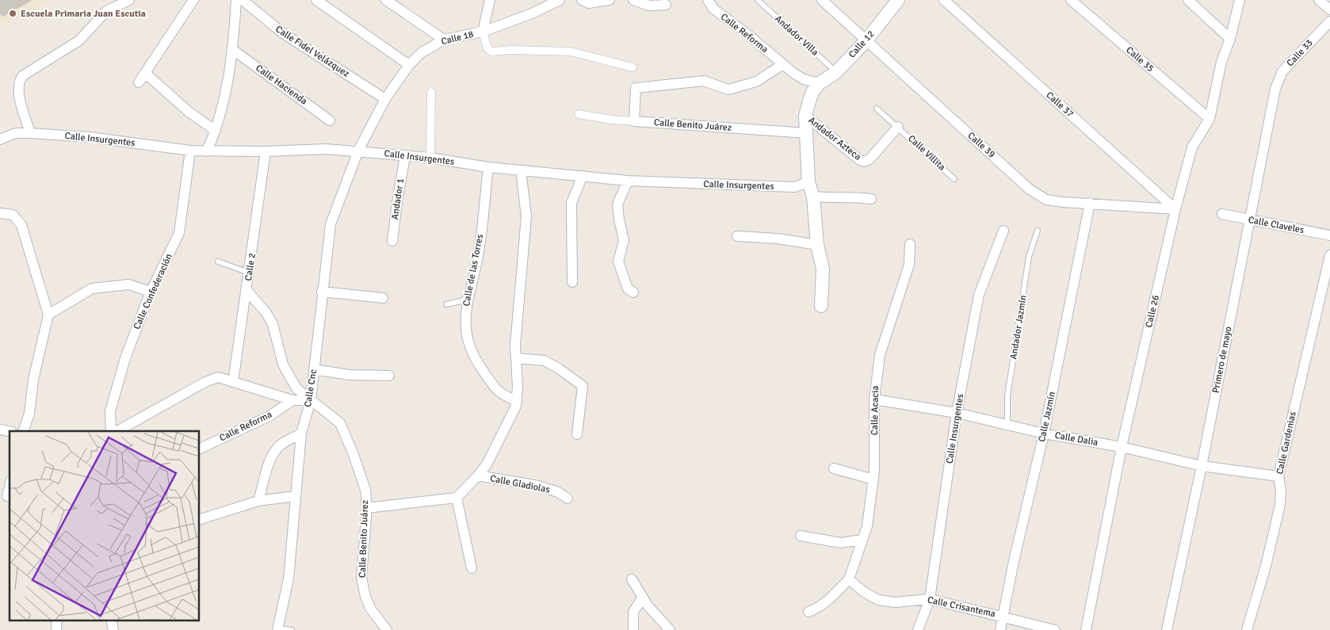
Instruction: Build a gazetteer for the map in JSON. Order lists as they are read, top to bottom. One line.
{"streets":{"street":["Calle Reforma","Calle 18","Calle 12","Calle Fidel Velázquez","Calle 33","Calle 35","Calle Hacienda","Calle 37","Calle Benito Juárez","Andador Azteca","Calle Insurgentes","Calle 39","Andador 1","Calle Claveles","Calle 2","Calle de las Torres","Calle Confederación","Calle 26","Primero de mayo","Calle Cnc","Calle Acacia","Calle Jazmín","Calle Dalia","Calle Gardenias","Calle Gladiolas","Calle Crisantema"],"lane":["Andador Villa","Calle Villita","Andador Jazmín"]},"crossings":[["Calle Reforma","Calle 12"],["Andador Villa","Calle 12"],["Calle 18","Calle Fidel Velázquez"],["Calle 18","Calle Insurgentes"],["Calle 18","Calle Cnc"],["Calle 12","Calle 39"],["Calle 33","Primero de mayo"],["Calle 35","Calle 26"],["Calle 37","Calle 39"],["Calle 37","Calle 26"],["Calle Benito Juárez","Calle 2"],["Calle Benito Juárez","Calle Cnc"],["Andador Azteca","Calle Villita"],["Calle Insurgentes","Andador 1"],["Calle Insurgentes","Calle 2"],["Calle Insurgentes","Calle de las Torres"],["Calle Insurgentes","Calle Confederación"],["Calle Insurgentes","Calle Cnc"],["Calle Insurgentes","Calle Dalia"],["Calle Insurgentes","Calle Crisantema"],["Calle 39","Calle 26"],["Calle 39","Calle Jazmín"],["Calle Claveles","Primero de mayo"],["Calle 26","Calle Dalia"],["Andador Jazmín","Calle Dalia"],["Primero de mayo","Calle Dalia"],["Calle Acacia","Calle Dalia"],["Calle Acacia","Calle Crisantema"],["Calle Jazmín","Calle Dalia"],["Calle Jazmín","Calle Crisantema"],["Calle Dalia","Calle Gardenias"]],"places":["Escuela Primaria Juan Escutia"]}
